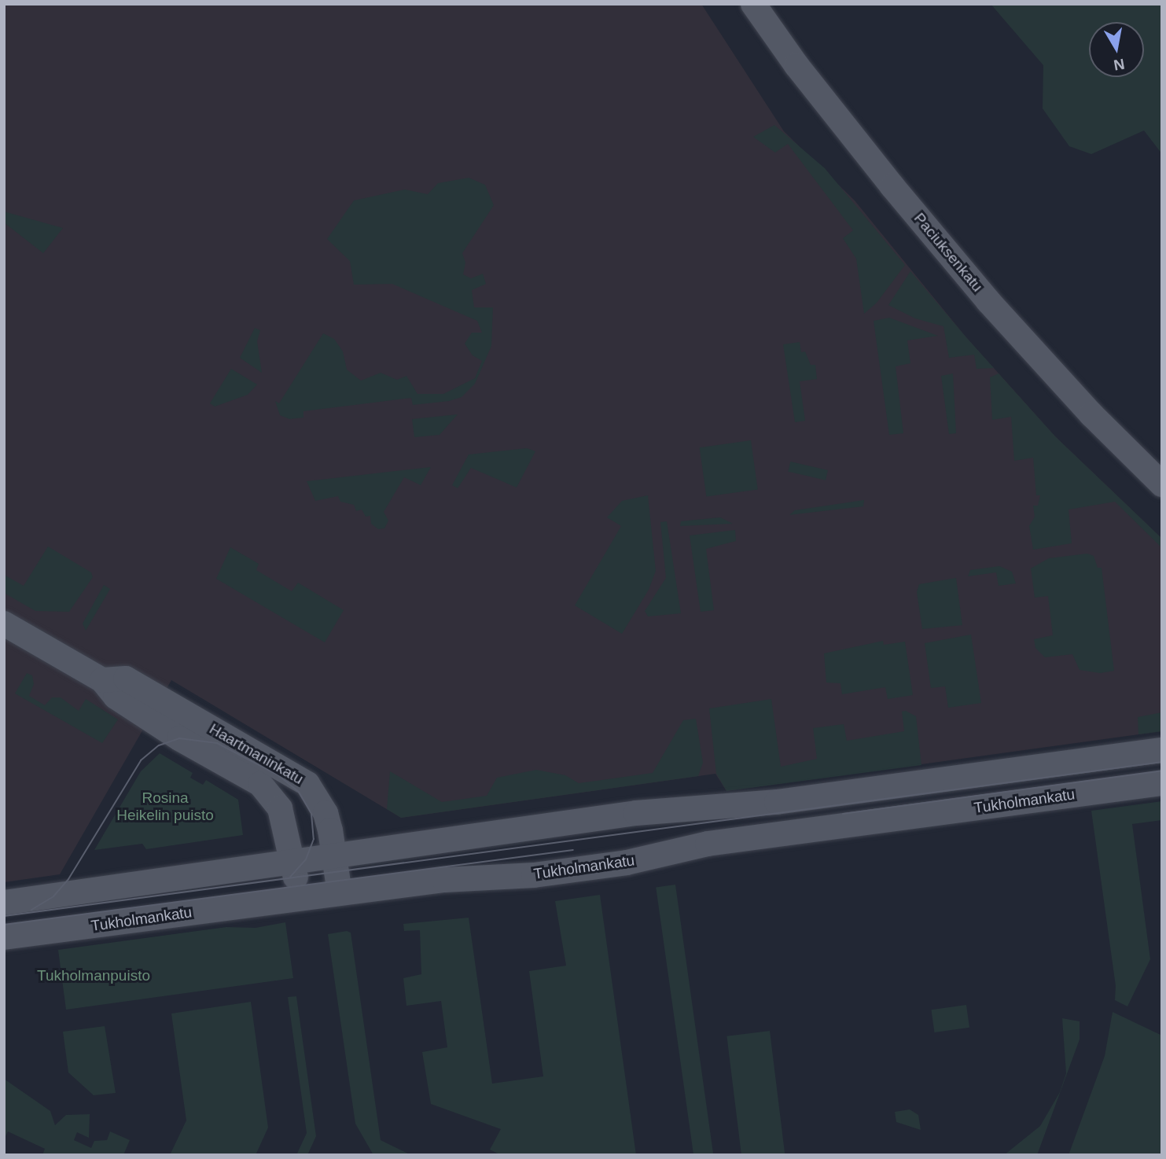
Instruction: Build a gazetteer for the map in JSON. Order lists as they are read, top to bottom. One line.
{"streets":{"main road":["Paciuksenkatu","Haartmaninkatu","Tukholmankatu"]},"crossings":[["Haartmaninkatu","Tukholmankatu"]],"parks":["Rosina Heikelin puisto","Tukholmanpuisto"],"north":"bottom"}
